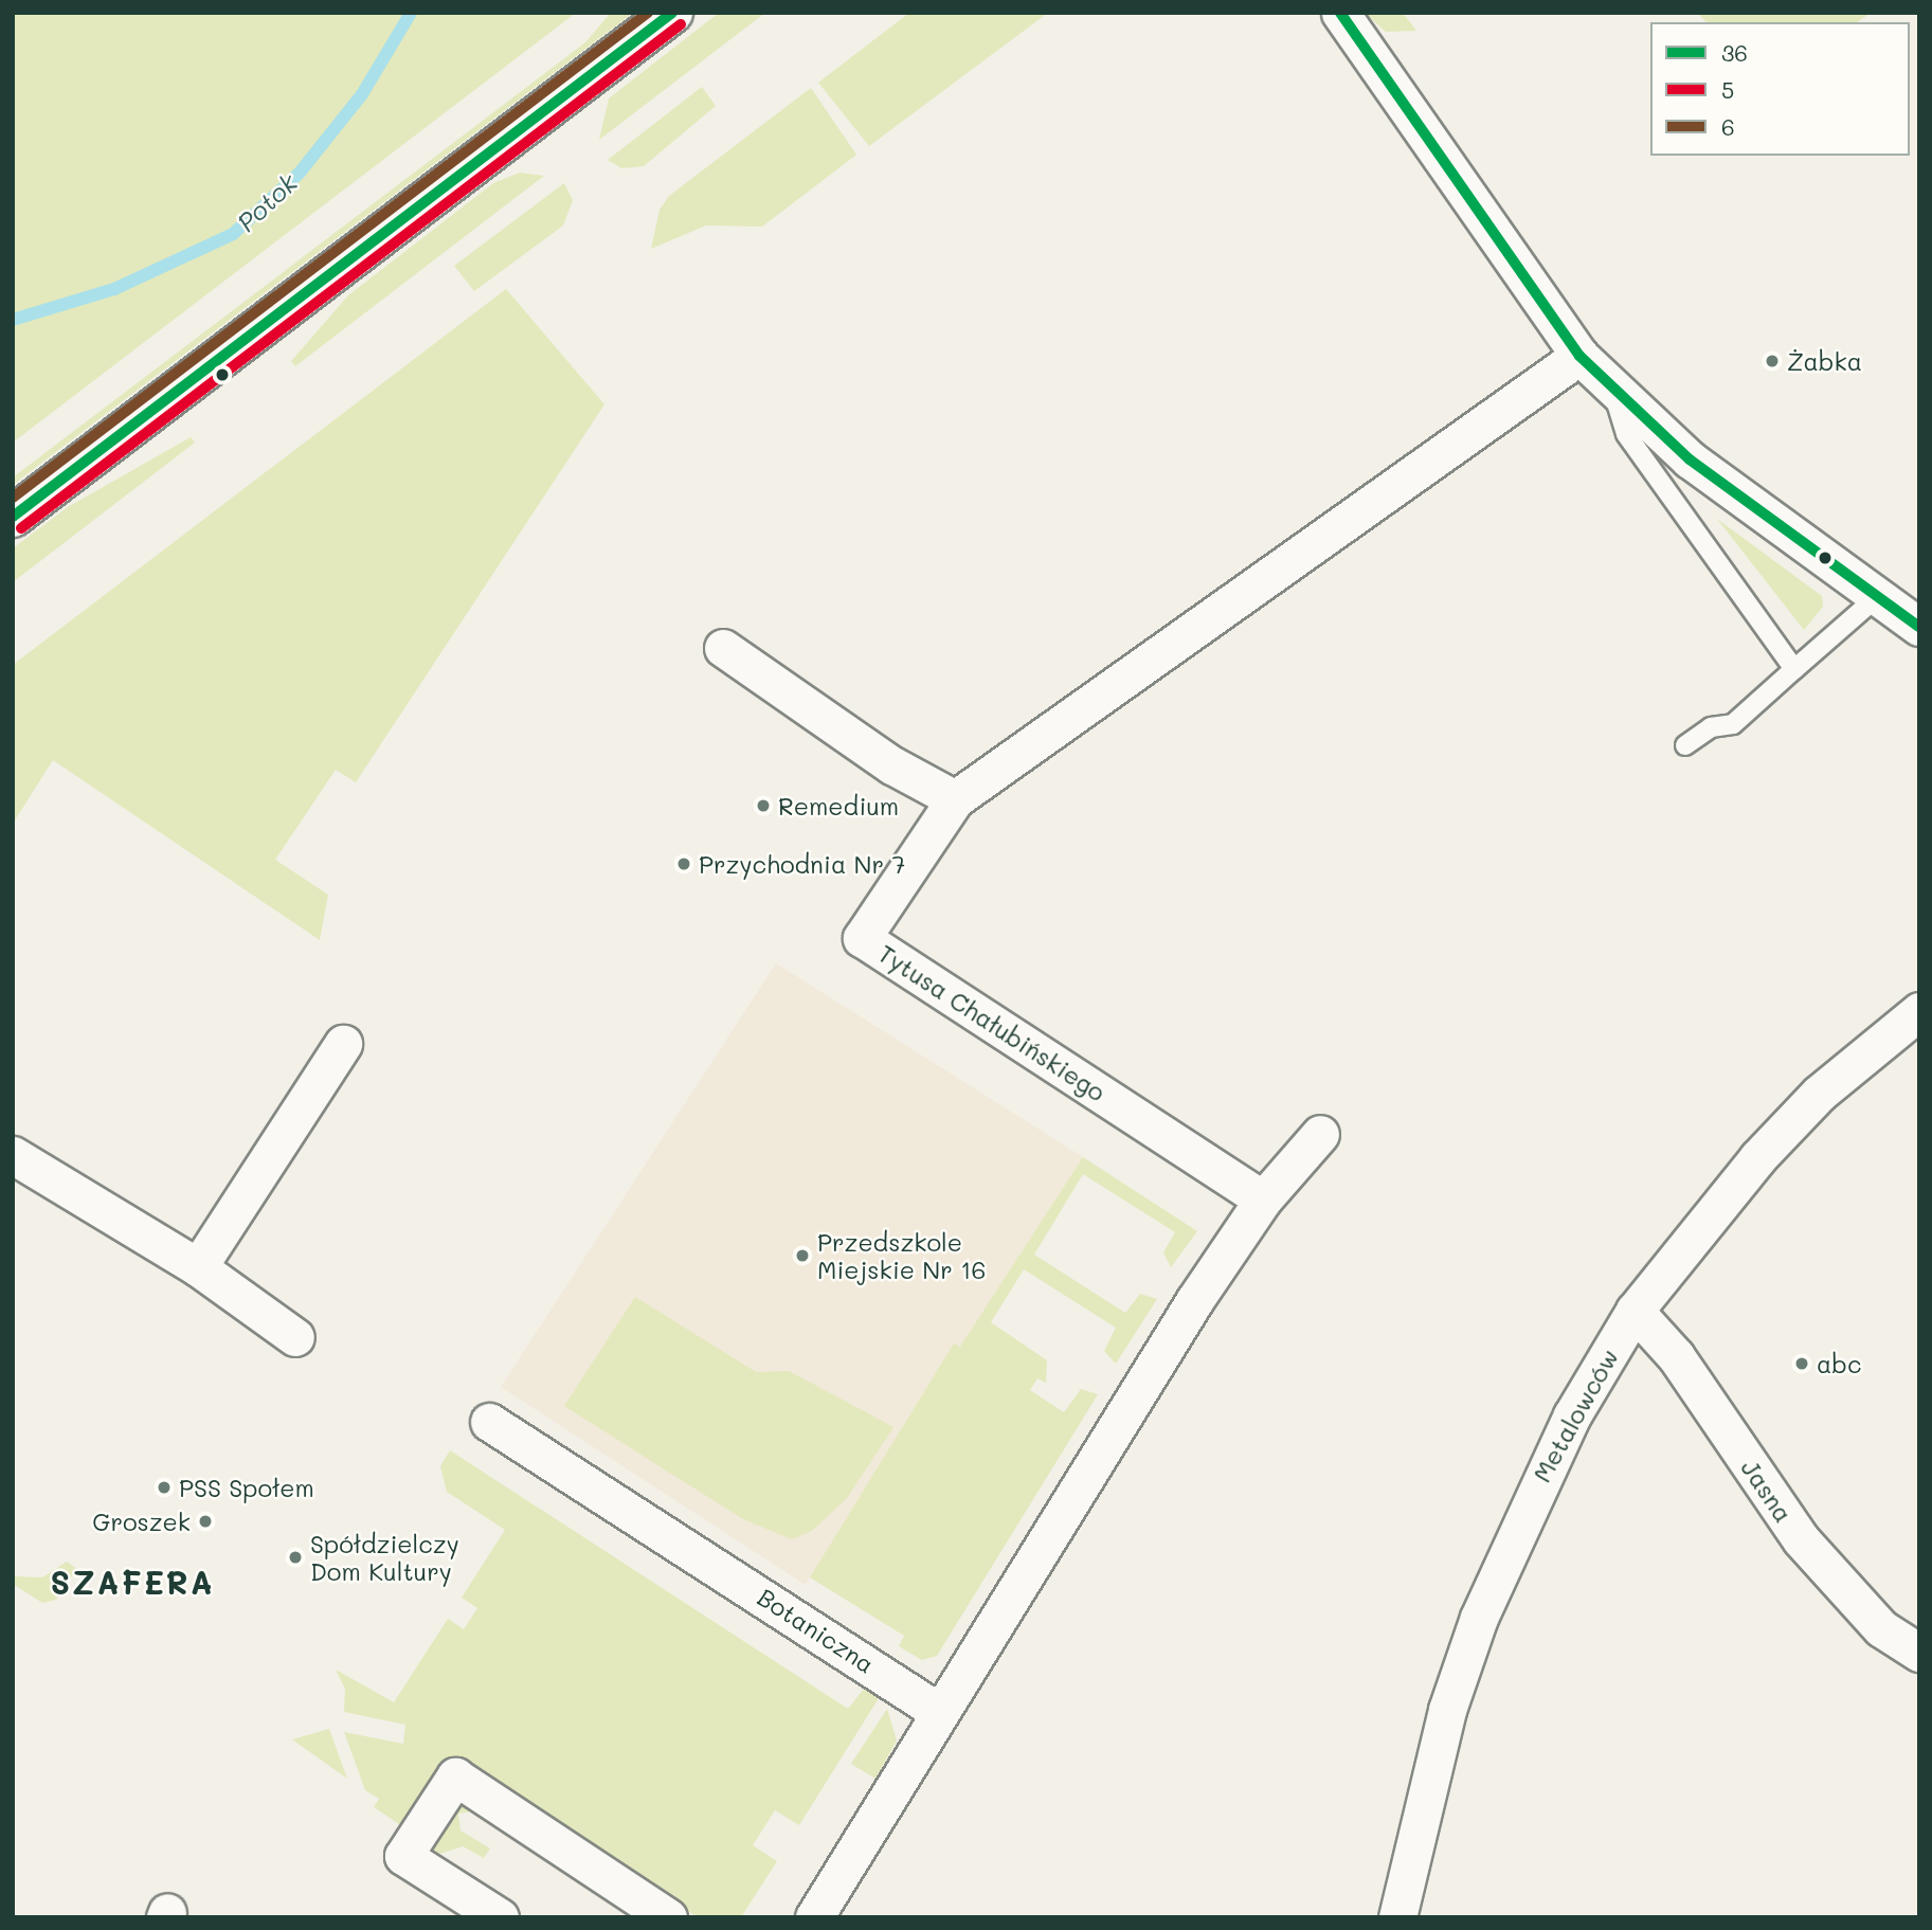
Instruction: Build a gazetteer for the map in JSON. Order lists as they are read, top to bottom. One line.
{"streets":{"street":["Tytusa Chałubińskiego","Metalowców","Jasna","Botaniczna"]},"crossings":[["Metalowców","Jasna"]],"districts":["SZAFERA"],"water":["Potok"],"places":["Żabka","Remedium","Przychodnia Nr 7","Przedszkole Miejskie Nr 16","abc","PSS Społem","Groszek","Spółdzielczy Dom Kultury"],"lines":["transit line 36","transit line 6","transit line 5"],"legend":["36","5","6"]}
